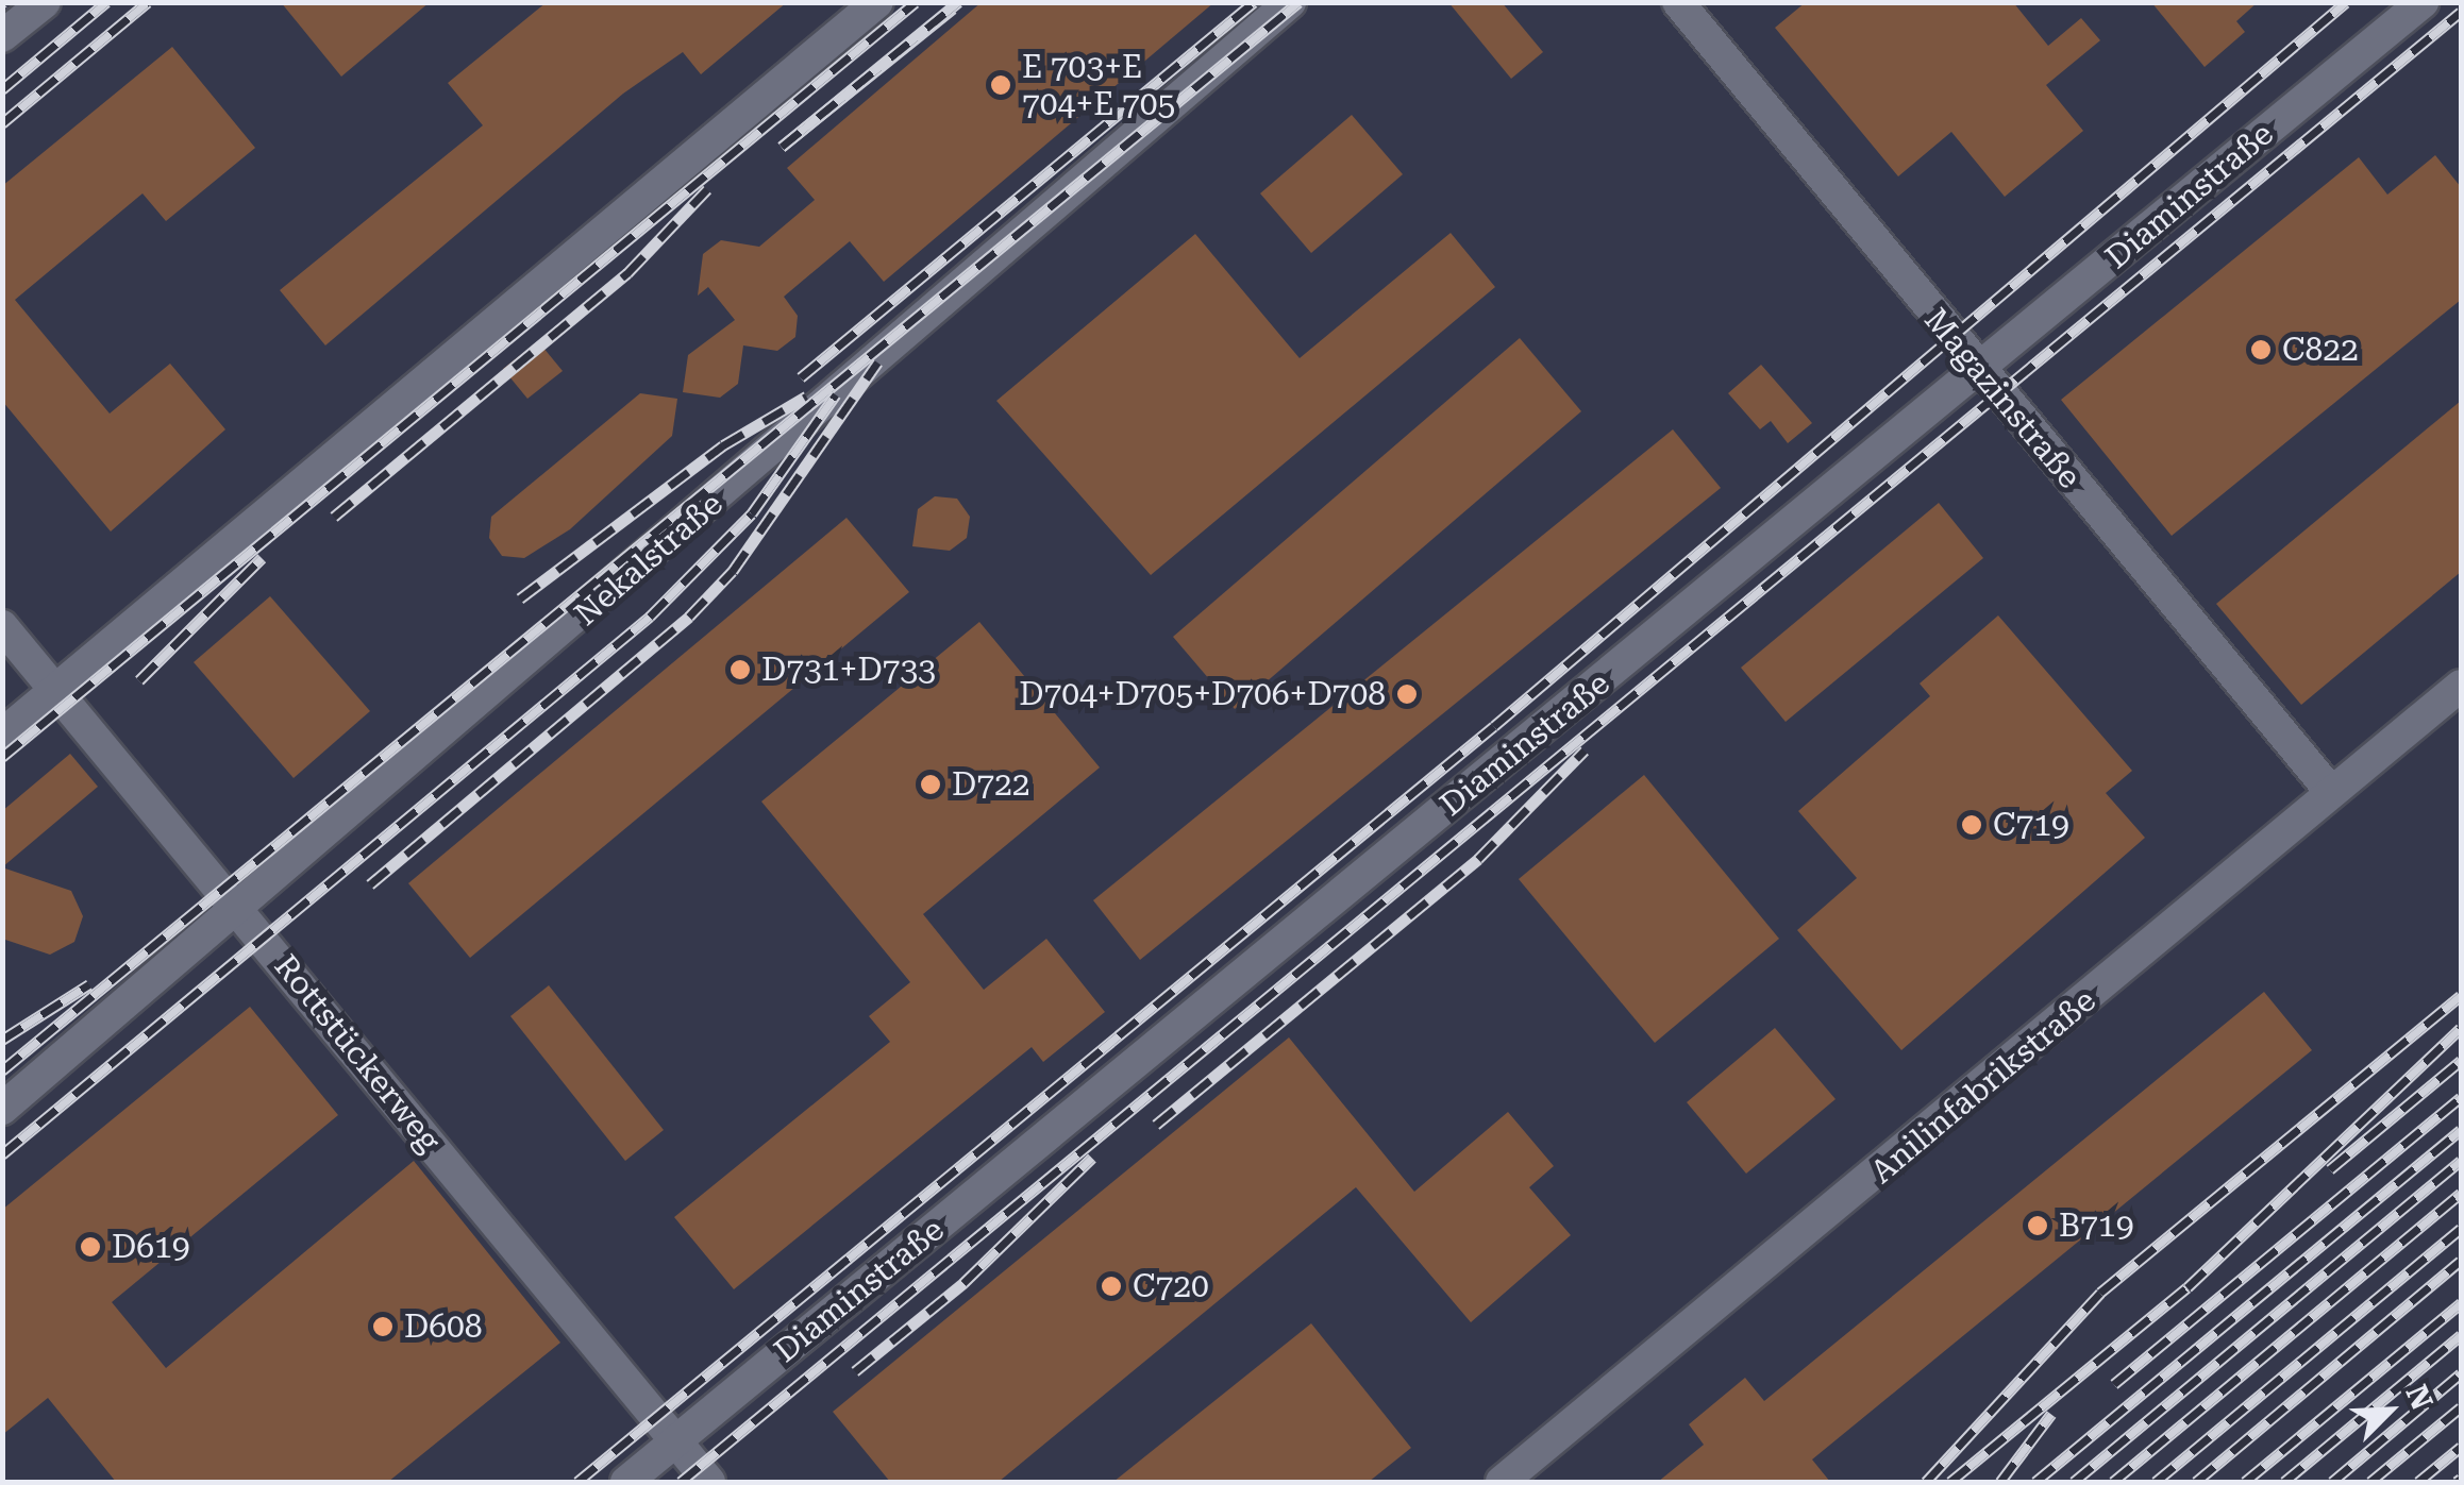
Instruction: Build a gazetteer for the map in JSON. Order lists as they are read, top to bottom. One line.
{"streets":{"street":["Diaminstraße","Magazinstraße","Nekalstraße","Rottstückerweg","Anilinfabrikstraße"]},"crossings":[["Diaminstraße","Magazinstraße"],["Diaminstraße","Rottstückerweg"],["Magazinstraße","Anilinfabrikstraße"],["Nekalstraße","Rottstückerweg"]],"places":["E 703+E 704+E 705","C822","D731+D733","D704+D705+D706+D708","D722","C719","B719","D619","C720","D608"],"north":"top right"}
